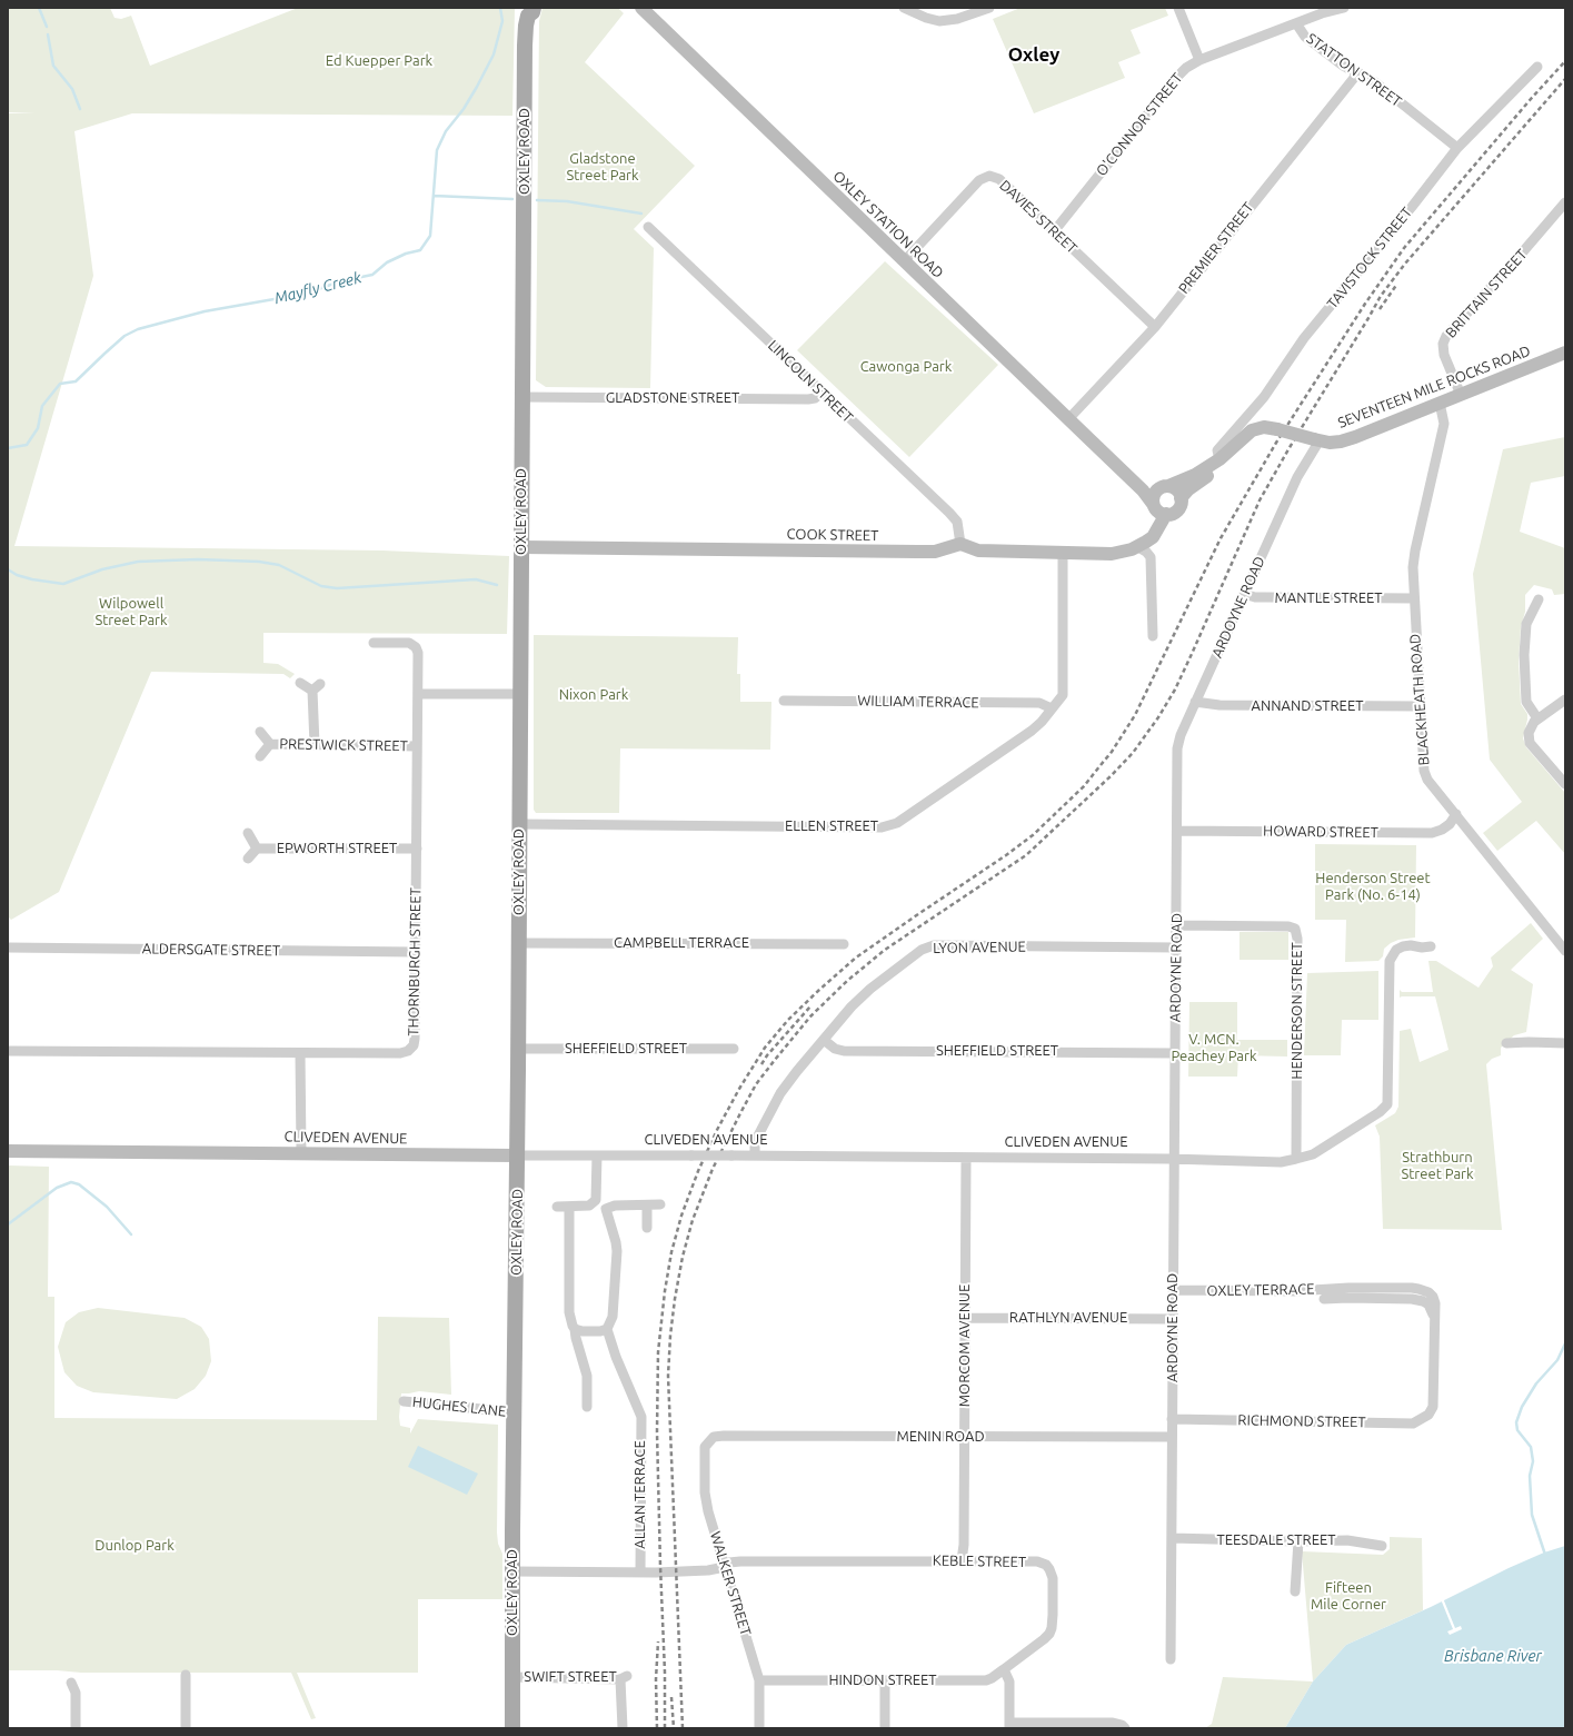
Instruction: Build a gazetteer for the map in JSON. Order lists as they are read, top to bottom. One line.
{"streets":{"main road":["OXLEY ROAD","OXLEY STATION ROAD","SEVENTEEN MILE ROCKS ROAD","COOK STREET","CLIVEDEN AVENUE"],"street":["STATTON STREET","O'CONNOR STREET","DAVIES STREET","PREMIER STREET","TAVISTOCK STREET","BRITTAIN STREET","LINCOLN STREET","GLADSTONE STREET","MANTLE STREET","ARDOYNE ROAD","BLACKHEATH ROAD","WILLIAM TERRACE","ANNAND STREET","PRESTWICK STREET","ELLEN STREET","HOWARD STREET","EPWORTH STREET","CAMPBELL TERRACE","LYON AVENUE","ALDERSGATE STREET","THORNBURGH STREET","HENDERSON STREET","SHEFFIELD STREET","OXLEY TERRACE","RATHLYN AVENUE","MORCOM AVENUE","HUGHES LANE","RICHMOND STREET","MENIN ROAD","ALLAN TERRACE","TEESDALE STREET","KEBLE STREET","WALKER STREET","SWIFT STREET","HINDON STREET"]},"crossings":[["STATTON STREET","O'CONNOR STREET"],["STATTON STREET","PREMIER STREET"],["STATTON STREET","TAVISTOCK STREET"],["O'CONNOR STREET","DAVIES STREET"],["OXLEY ROAD","GLADSTONE STREET"],["OXLEY ROAD","COOK STREET"],["OXLEY ROAD","ELLEN STREET"],["OXLEY ROAD","CAMPBELL TERRACE"],["OXLEY ROAD","SHEFFIELD STREET"],["OXLEY ROAD","CLIVEDEN AVENUE"],["OXLEY ROAD","HUGHES LANE"],["OXLEY ROAD","SWIFT STREET"],["DAVIES STREET","OXLEY STATION ROAD"],["DAVIES STREET","PREMIER STREET"],["OXLEY STATION ROAD","PREMIER STREET"],["OXLEY STATION ROAD","SEVENTEEN MILE ROCKS ROAD"],["TAVISTOCK STREET","SEVENTEEN MILE ROCKS ROAD"],["BRITTAIN STREET","SEVENTEEN MILE ROCKS ROAD"],["LINCOLN STREET","GLADSTONE STREET"],["LINCOLN STREET","COOK STREET"],["SEVENTEEN MILE ROCKS ROAD","ARDOYNE ROAD"],["SEVENTEEN MILE ROCKS ROAD","BLACKHEATH ROAD"],["MANTLE STREET","ARDOYNE ROAD"],["MANTLE STREET","BLACKHEATH ROAD"],["ARDOYNE ROAD","ANNAND STREET"],["ARDOYNE ROAD","HOWARD STREET"],["ARDOYNE ROAD","LYON AVENUE"],["ARDOYNE ROAD","HENDERSON STREET"],["ARDOYNE ROAD","SHEFFIELD STREET"],["ARDOYNE ROAD","CLIVEDEN AVENUE"],["ARDOYNE ROAD","OXLEY TERRACE"],["ARDOYNE ROAD","RATHLYN AVENUE"],["ARDOYNE ROAD","RICHMOND STREET"],["ARDOYNE ROAD","MENIN ROAD"],["ARDOYNE ROAD","TEESDALE STREET"],["BLACKHEATH ROAD","ANNAND STREET"],["BLACKHEATH ROAD","HOWARD STREET"],["WILLIAM TERRACE","ELLEN STREET"],["PRESTWICK STREET","THORNBURGH STREET"],["EPWORTH STREET","THORNBURGH STREET"],["LYON AVENUE","SHEFFIELD STREET"],["LYON AVENUE","CLIVEDEN AVENUE"],["ALDERSGATE STREET","THORNBURGH STREET"],["HENDERSON STREET","CLIVEDEN AVENUE"],["CLIVEDEN AVENUE","MORCOM AVENUE"],["OXLEY TERRACE","RICHMOND STREET"],["RATHLYN AVENUE","MORCOM AVENUE"],["MORCOM AVENUE","MENIN ROAD"],["MORCOM AVENUE","KEBLE STREET"],["MENIN ROAD","WALKER STREET"],["KEBLE STREET","WALKER STREET"],["KEBLE STREET","HINDON STREET"],["WALKER STREET","HINDON STREET"]],"districts":["Oxley"],"water":["Mayfly Creek","Brisbane River"],"parks":["Ed Kuepper Park","Gladstone Street Park","Cawonga Park","Wilpowell Street Park","Nixon Park","Henderson Street Park (No. 6-14)","V. MCN. Peachey Park","Strathburn Street Park","Dunlop Park","Fifteen Mile Corner"]}
